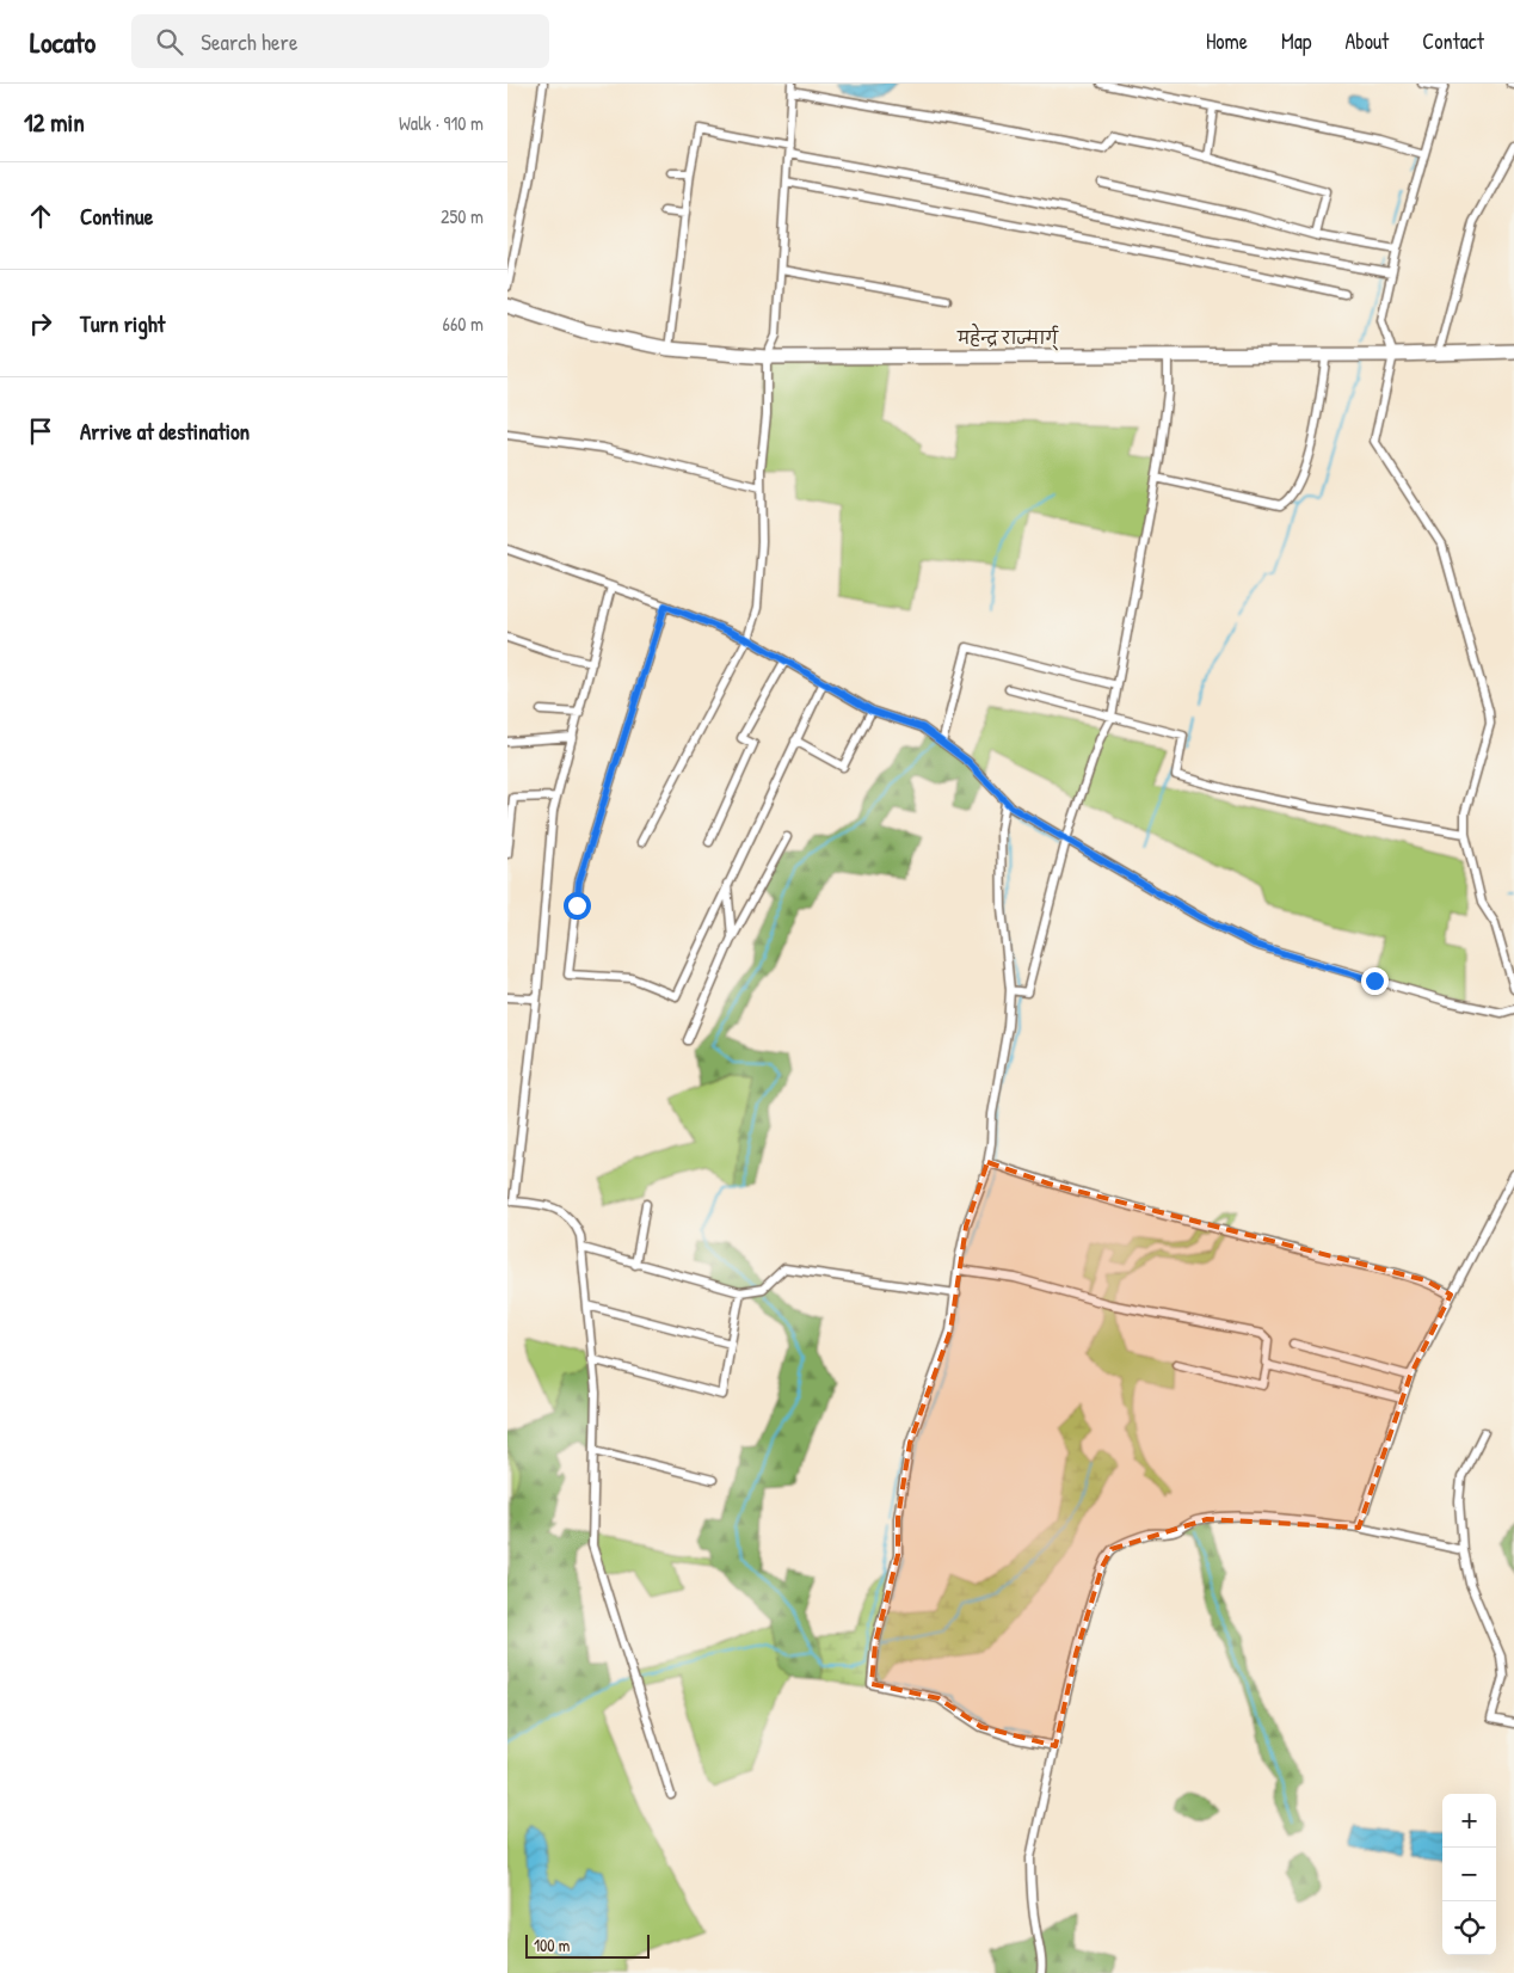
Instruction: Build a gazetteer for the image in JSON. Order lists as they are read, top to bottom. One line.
{"streets":{"highway":["महेन्द्र राज्मार्ग्"]},"scale_bar":"100 m","page":{"header":"Locato","search":"Search here","nav":["Home","Map","About","Contact"],"heading":["12 min","Walk · 910 m"],"list":[["Continue","250 m"],["Turn right","660 m"],"Arrive at destination"],"map_buttons":["+","−"],"scale":"100 m"}}
